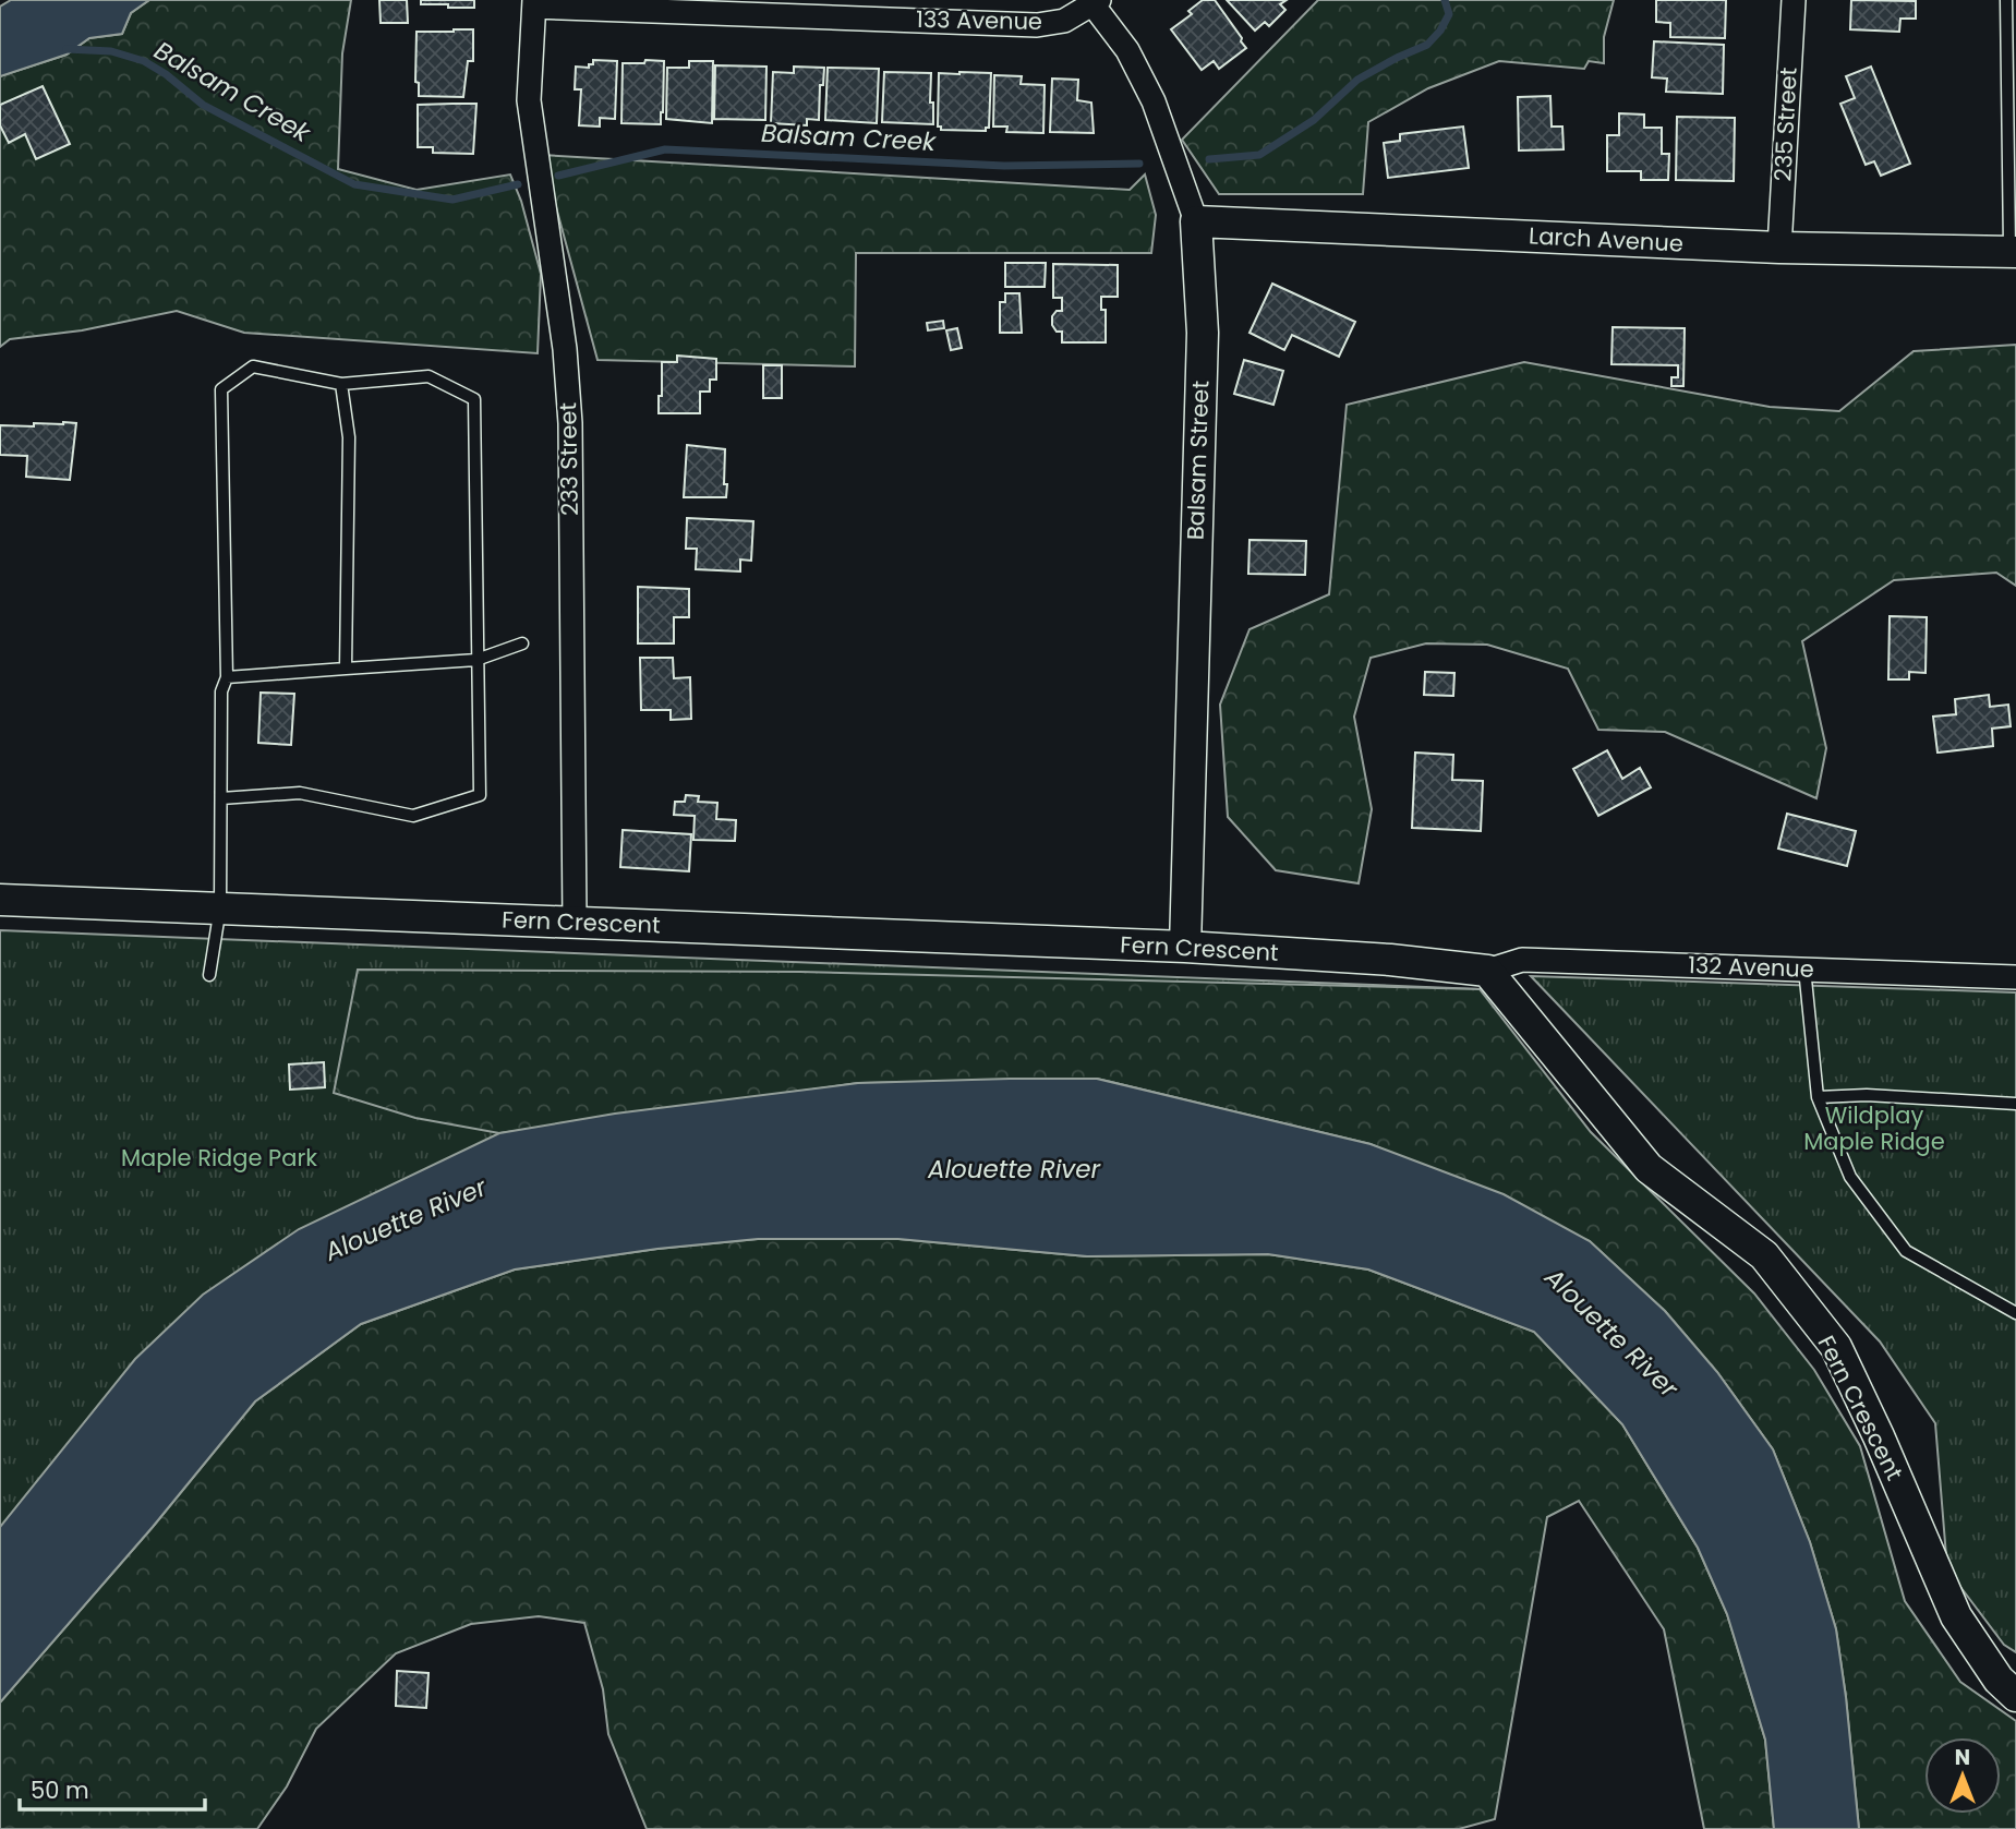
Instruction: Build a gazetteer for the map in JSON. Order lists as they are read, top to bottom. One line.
{"streets":{"street":["133 Avenue","235 Street","Larch Avenue","233 Street","Balsam Street","Fern Crescent","132 Avenue"]},"crossings":[["133 Avenue","233 Street"],["133 Avenue","Balsam Street"],["235 Street","Larch Avenue"],["Larch Avenue","Balsam Street"],["233 Street","Fern Crescent"],["Balsam Street","Fern Crescent"],["Fern Crescent","132 Avenue"]],"water":["Balsam Creek","Alouette River"],"parks":["Wildplay Maple Ridge","Maple Ridge Park"],"scale_bar":"50 m","north":"top"}
